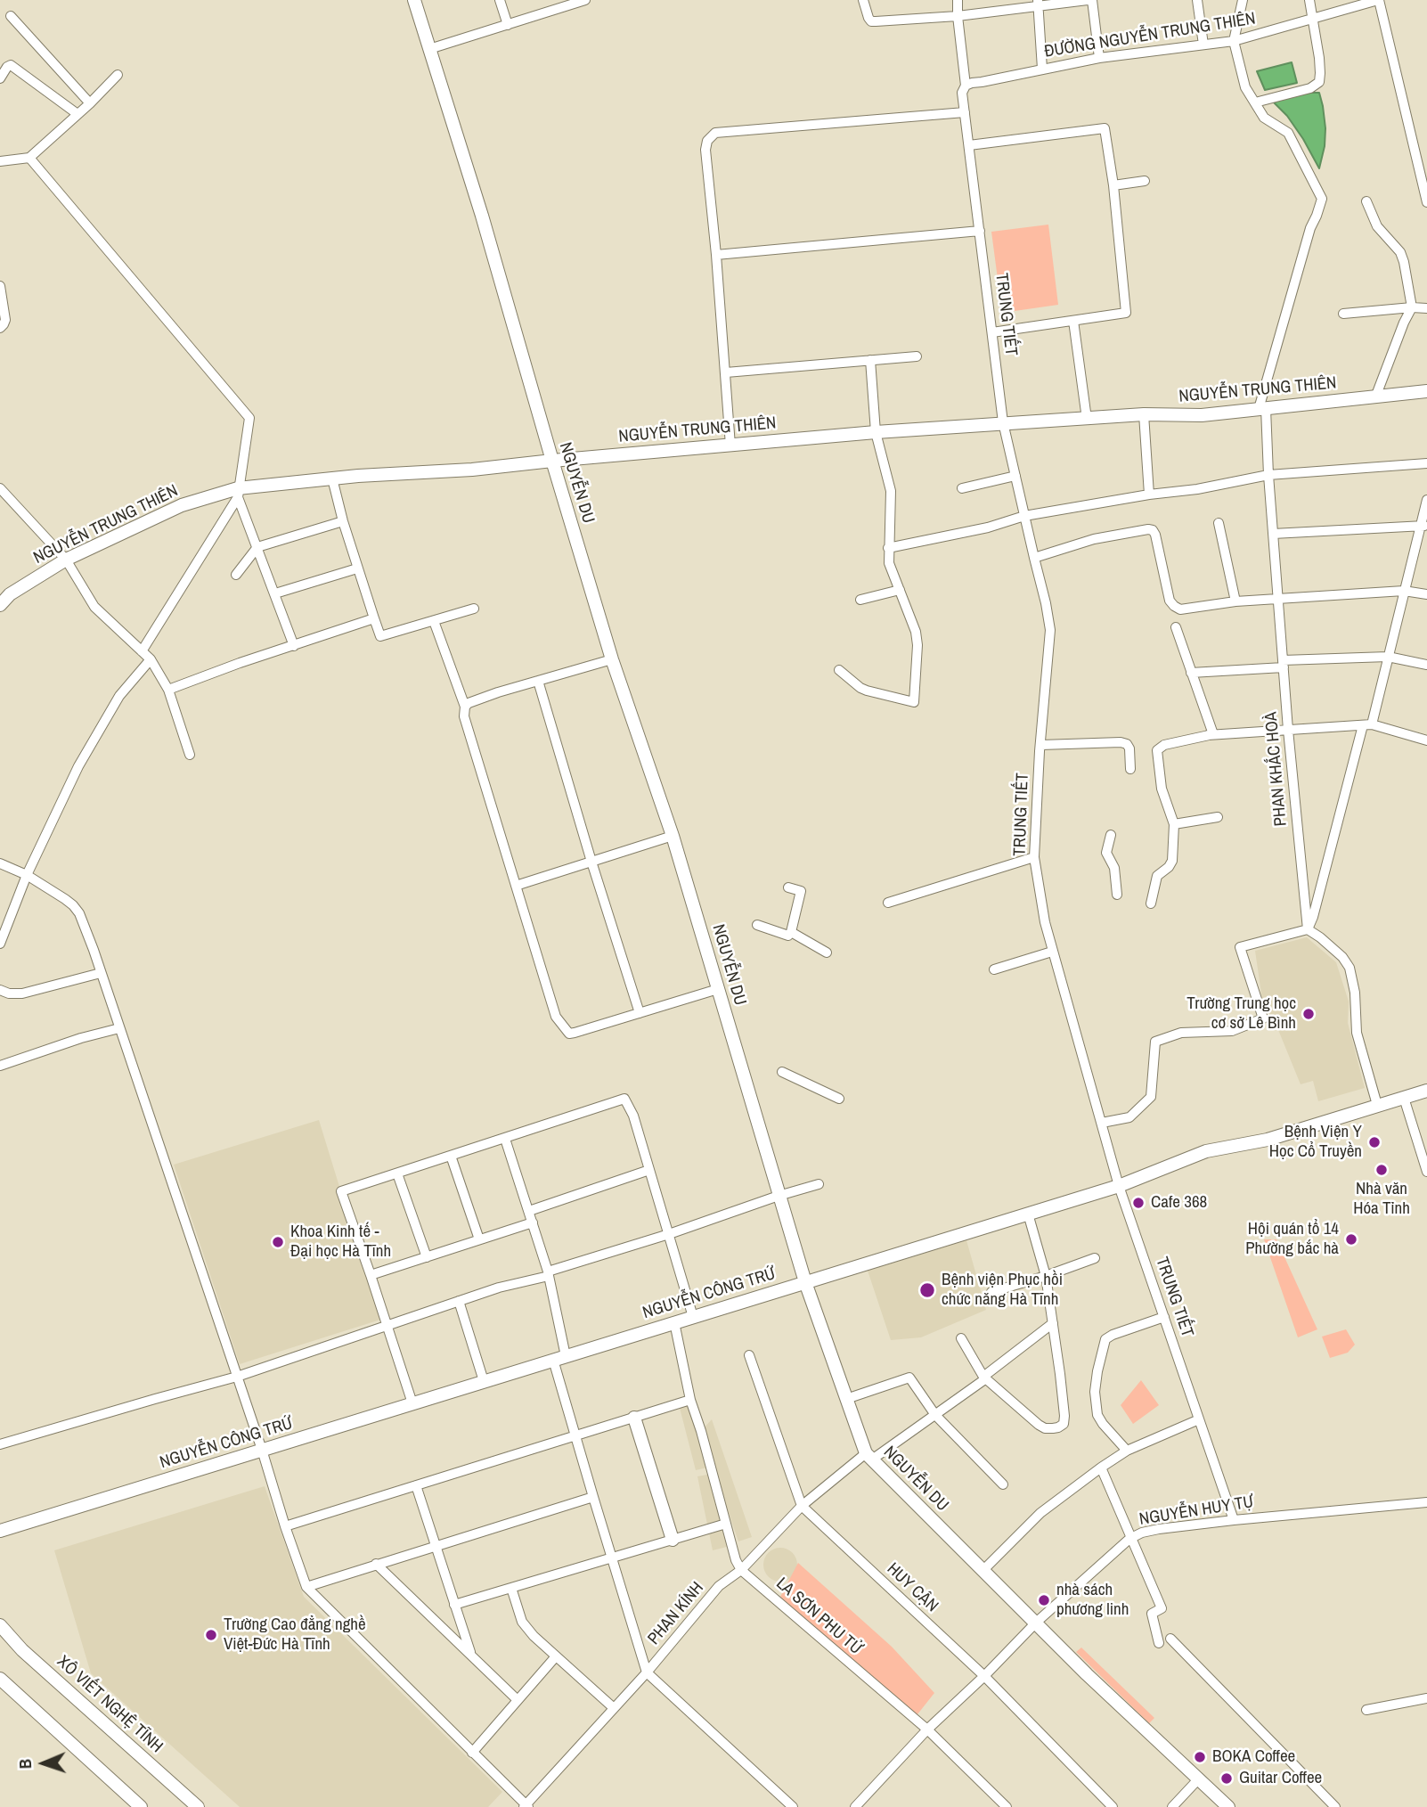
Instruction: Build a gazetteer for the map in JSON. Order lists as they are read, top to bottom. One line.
{"streets":{"main road":["NGUYỄN TRUNG THIÊN","NGUYỄN DU","NGUYỄN CÔNG TRỨ","XÔ VIẾT NGHỆ TĨNH"],"street":["ĐƯỜNG NGUYỄN TRUNG THIÊN","TRUNG TIẾT","PHAN KHẮC HOÀ","NGUYỄN HUY TỰ","HUY CẬN","PHAN KÍNH","LA SƠN PHU TỬ"]},"crossings":[["ĐƯỜNG NGUYỄN TRUNG THIÊN","TRUNG TIẾT"],["ĐƯỜNG NGUYỄN TRUNG THIÊN","PHAN KHẮC HOÀ"],["TRUNG TIẾT","NGUYỄN TRUNG THIÊN"],["TRUNG TIẾT","NGUYỄN CÔNG TRỨ"],["TRUNG TIẾT","NGUYỄN HUY TỰ"],["NGUYỄN TRUNG THIÊN","NGUYỄN DU"],["NGUYỄN TRUNG THIÊN","PHAN KHẮC HOÀ"],["NGUYỄN DU","NGUYỄN CÔNG TRỨ"],["NGUYỄN DU","NGUYỄN HUY TỰ"],["NGUYỄN DU","PHAN KÍNH"],["NGUYỄN CÔNG TRỨ","LA SƠN PHU TỬ"],["NGUYỄN HUY TỰ","HUY CẬN"],["NGUYỄN HUY TỰ","LA SƠN PHU TỬ"],["HUY CẬN","PHAN KÍNH"],["PHAN KÍNH","LA SƠN PHU TỬ"]],"places":["Trường Trung học cơ sở Lê Bình","Bệnh Viện Y Học Cổ Truyền","Nhà văn Hóa Tỉnh","Cafe 368","Hội quán tổ 14 Phường bắc hà","Khoa Kinh tế - Đại học Hà Tĩnh","Bệnh viện Phục hồi chức năng Hà Tĩnh","nhà sách phương linh","Trường Cao đẳng nghề Việt-Đức Hà Tĩnh","BOKA Coffee","Guitar Coffee"],"north":"left"}
